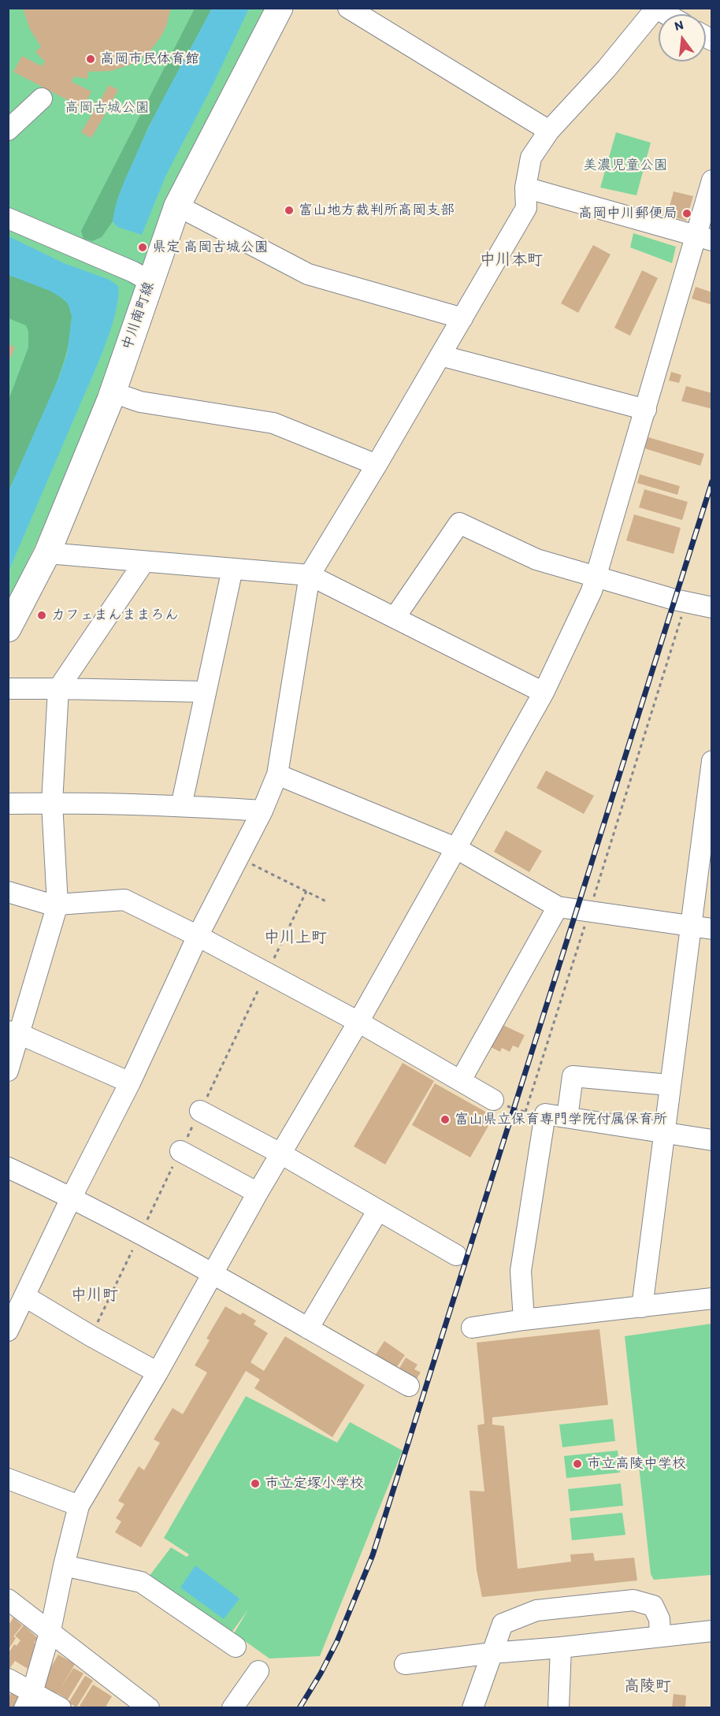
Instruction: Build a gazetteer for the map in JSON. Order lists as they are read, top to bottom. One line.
{"streets":{"main road":["中川南町線"]},"districts":["中川本町","中川上町","中川町","高陵町"],"parks":["高岡古城公園","美濃児童公園"],"places":["高岡市民体育館","富山地方裁判所高岡支部","高岡中川郵便局","県定 高岡古城公園","カフェまんままろん","富山県立保育専門学院付属保育所","市立高陵中学校","市立定塚小学校"],"north":"top"}
